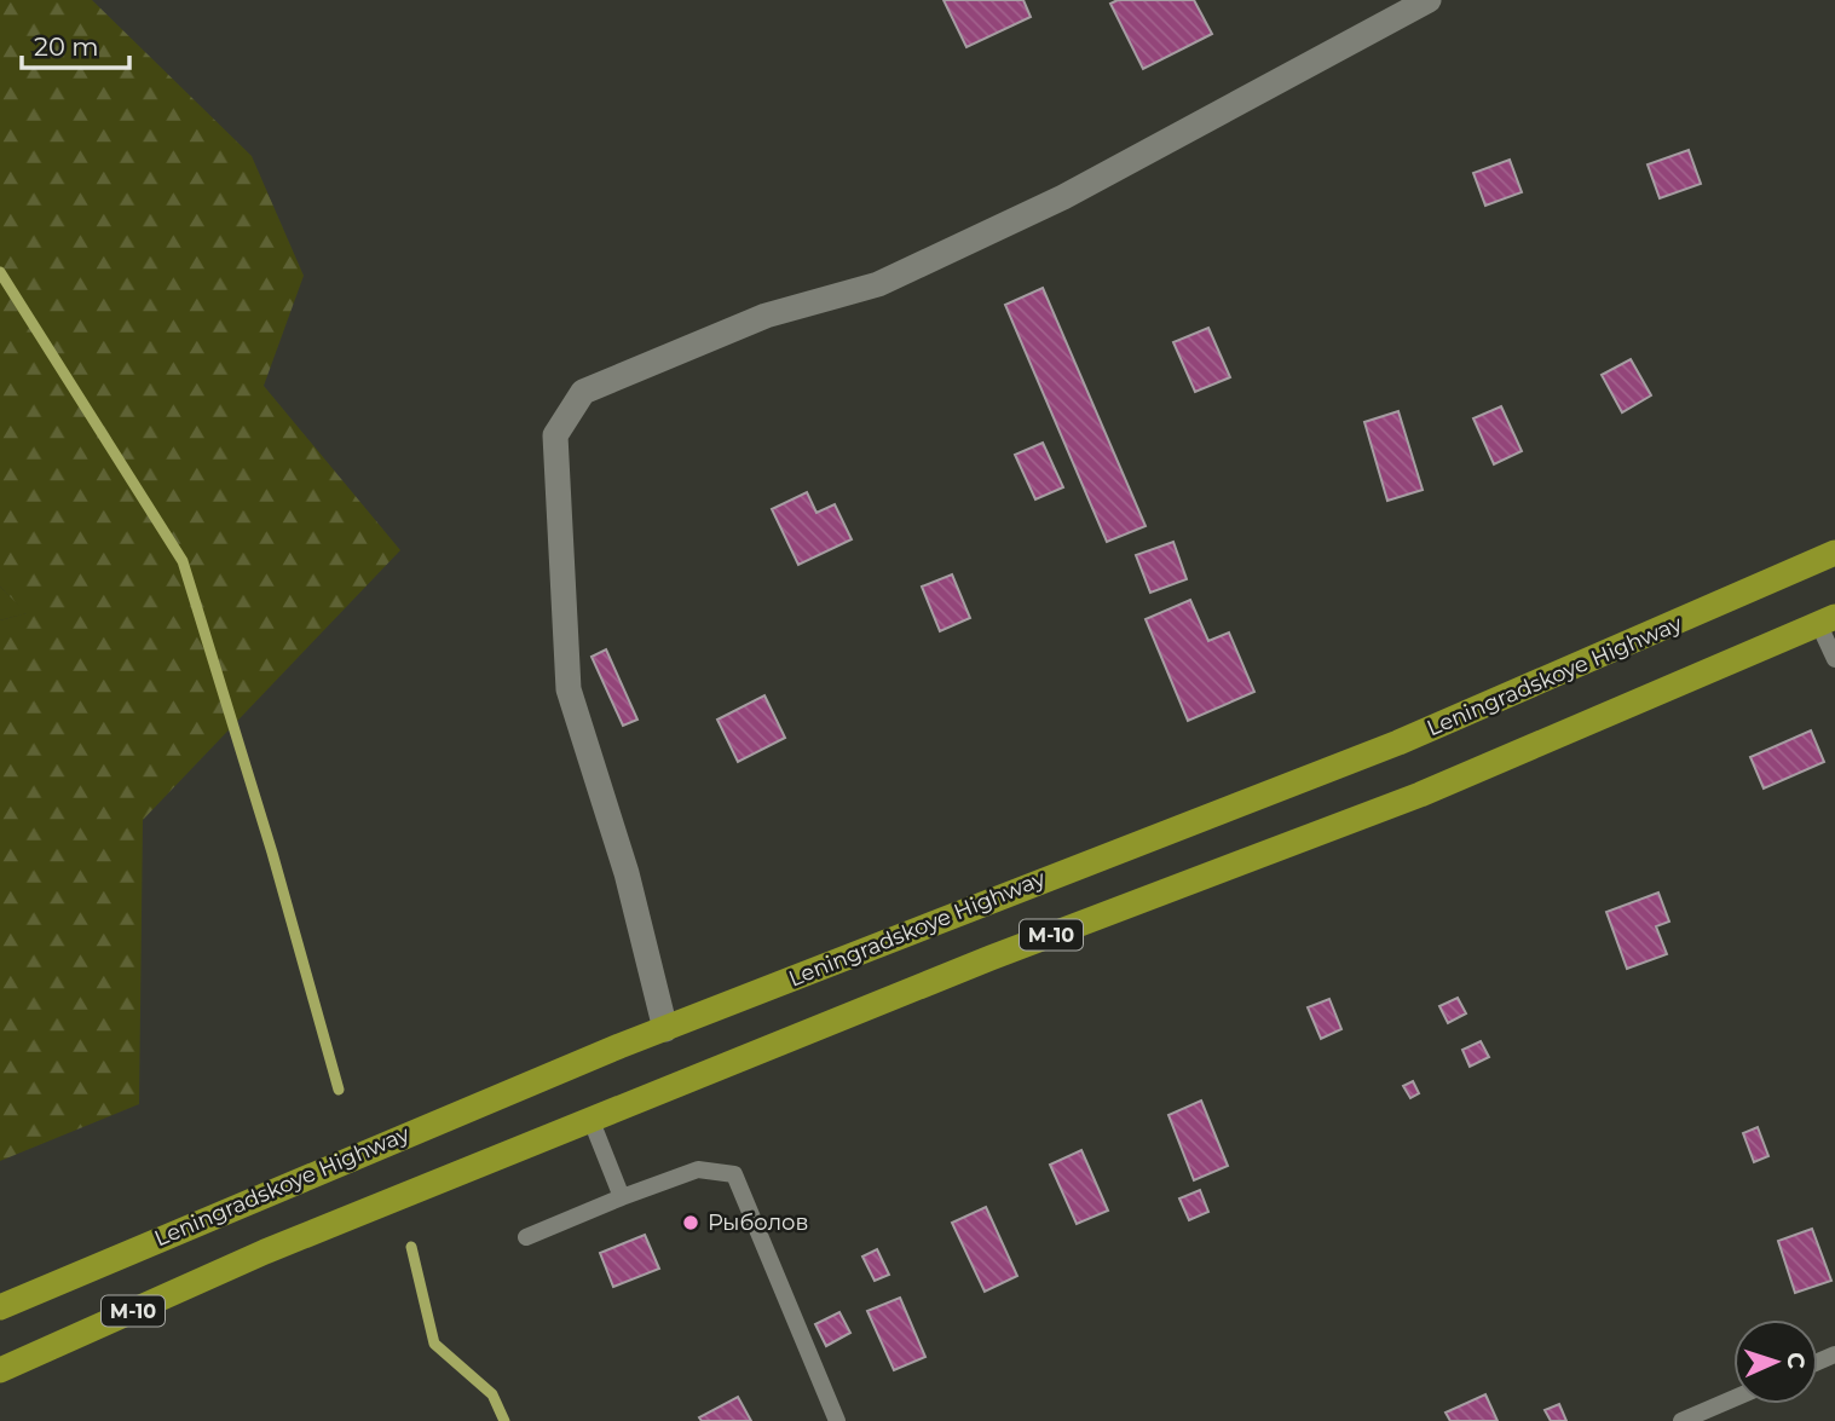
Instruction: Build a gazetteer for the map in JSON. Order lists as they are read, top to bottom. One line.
{"streets":{"highway":["Leningradskoye Highway","М-10"]},"places":["Рыболов"],"scale_bar":"20 m","north":"right"}
